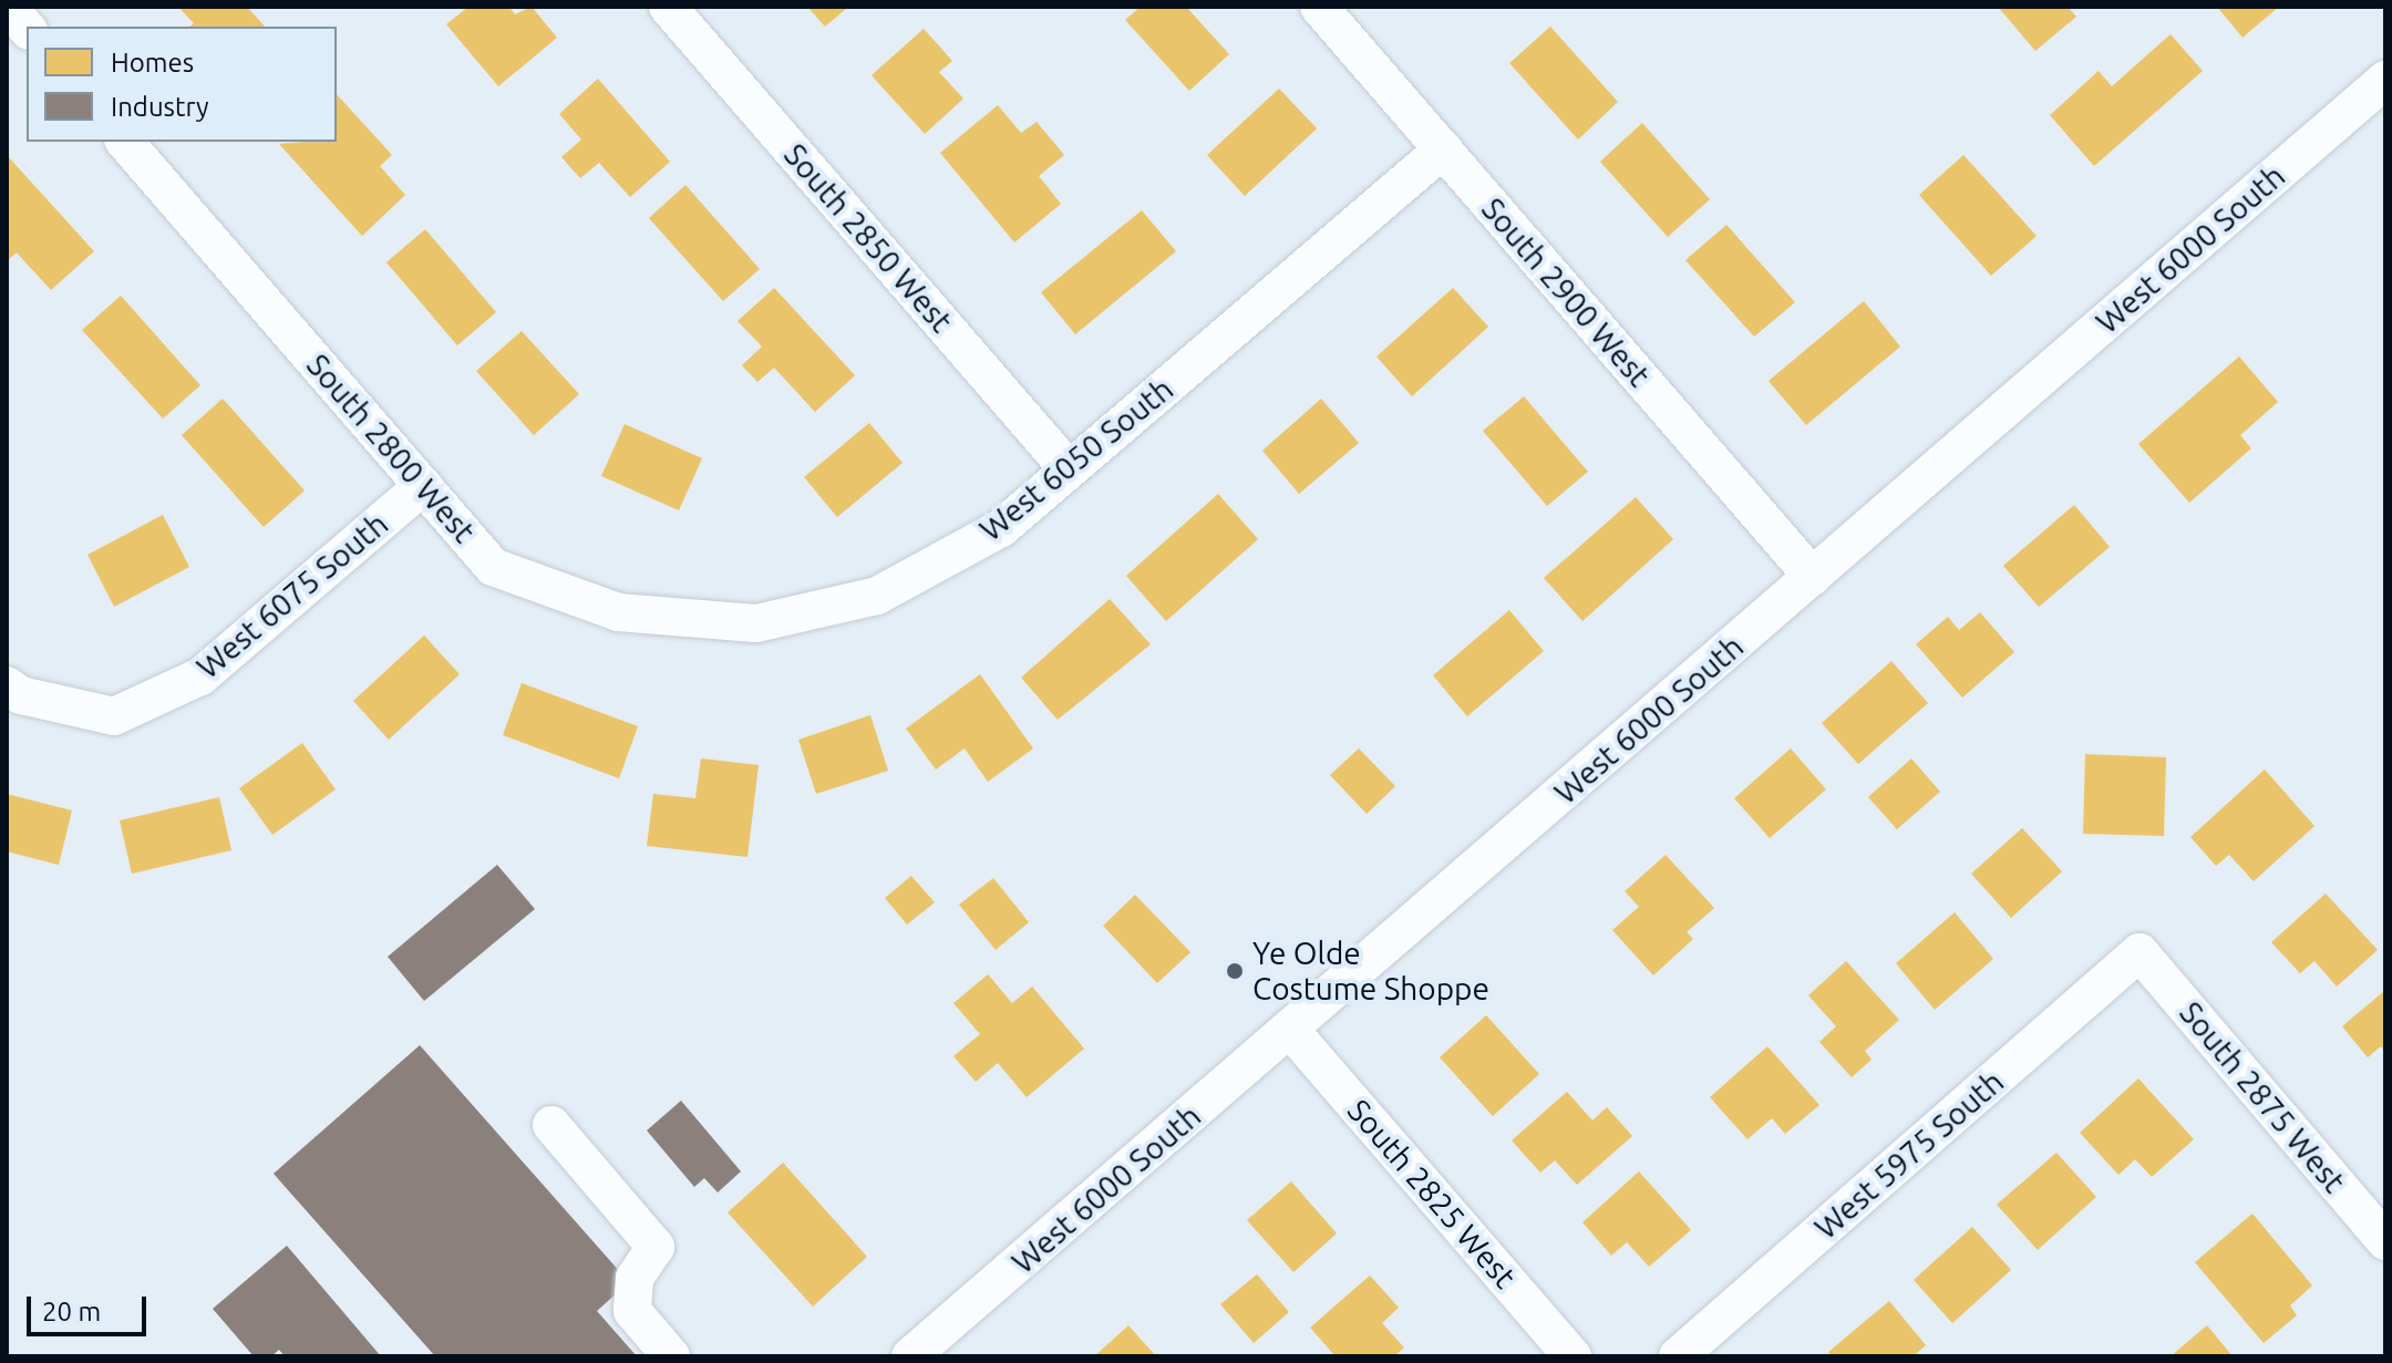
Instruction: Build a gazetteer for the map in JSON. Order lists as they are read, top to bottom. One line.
{"streets":{"street":["South 2850 West","West 6000 South","South 2900 West","South 2800 West","West 6050 South","West 6075 South","South 2875 West","West 5975 South","South 2825 West"]},"crossings":[["South 2850 West","West 6050 South"],["West 6000 South","South 2900 West"],["West 6000 South","South 2825 West"],["South 2900 West","West 6050 South"],["South 2800 West","West 6050 South"],["South 2800 West","West 6075 South"],["South 2875 West","West 5975 South"]],"places":["Ye Olde Costume Shoppe"],"legend":["Homes","Industry"],"scale_bar":"20 m"}
